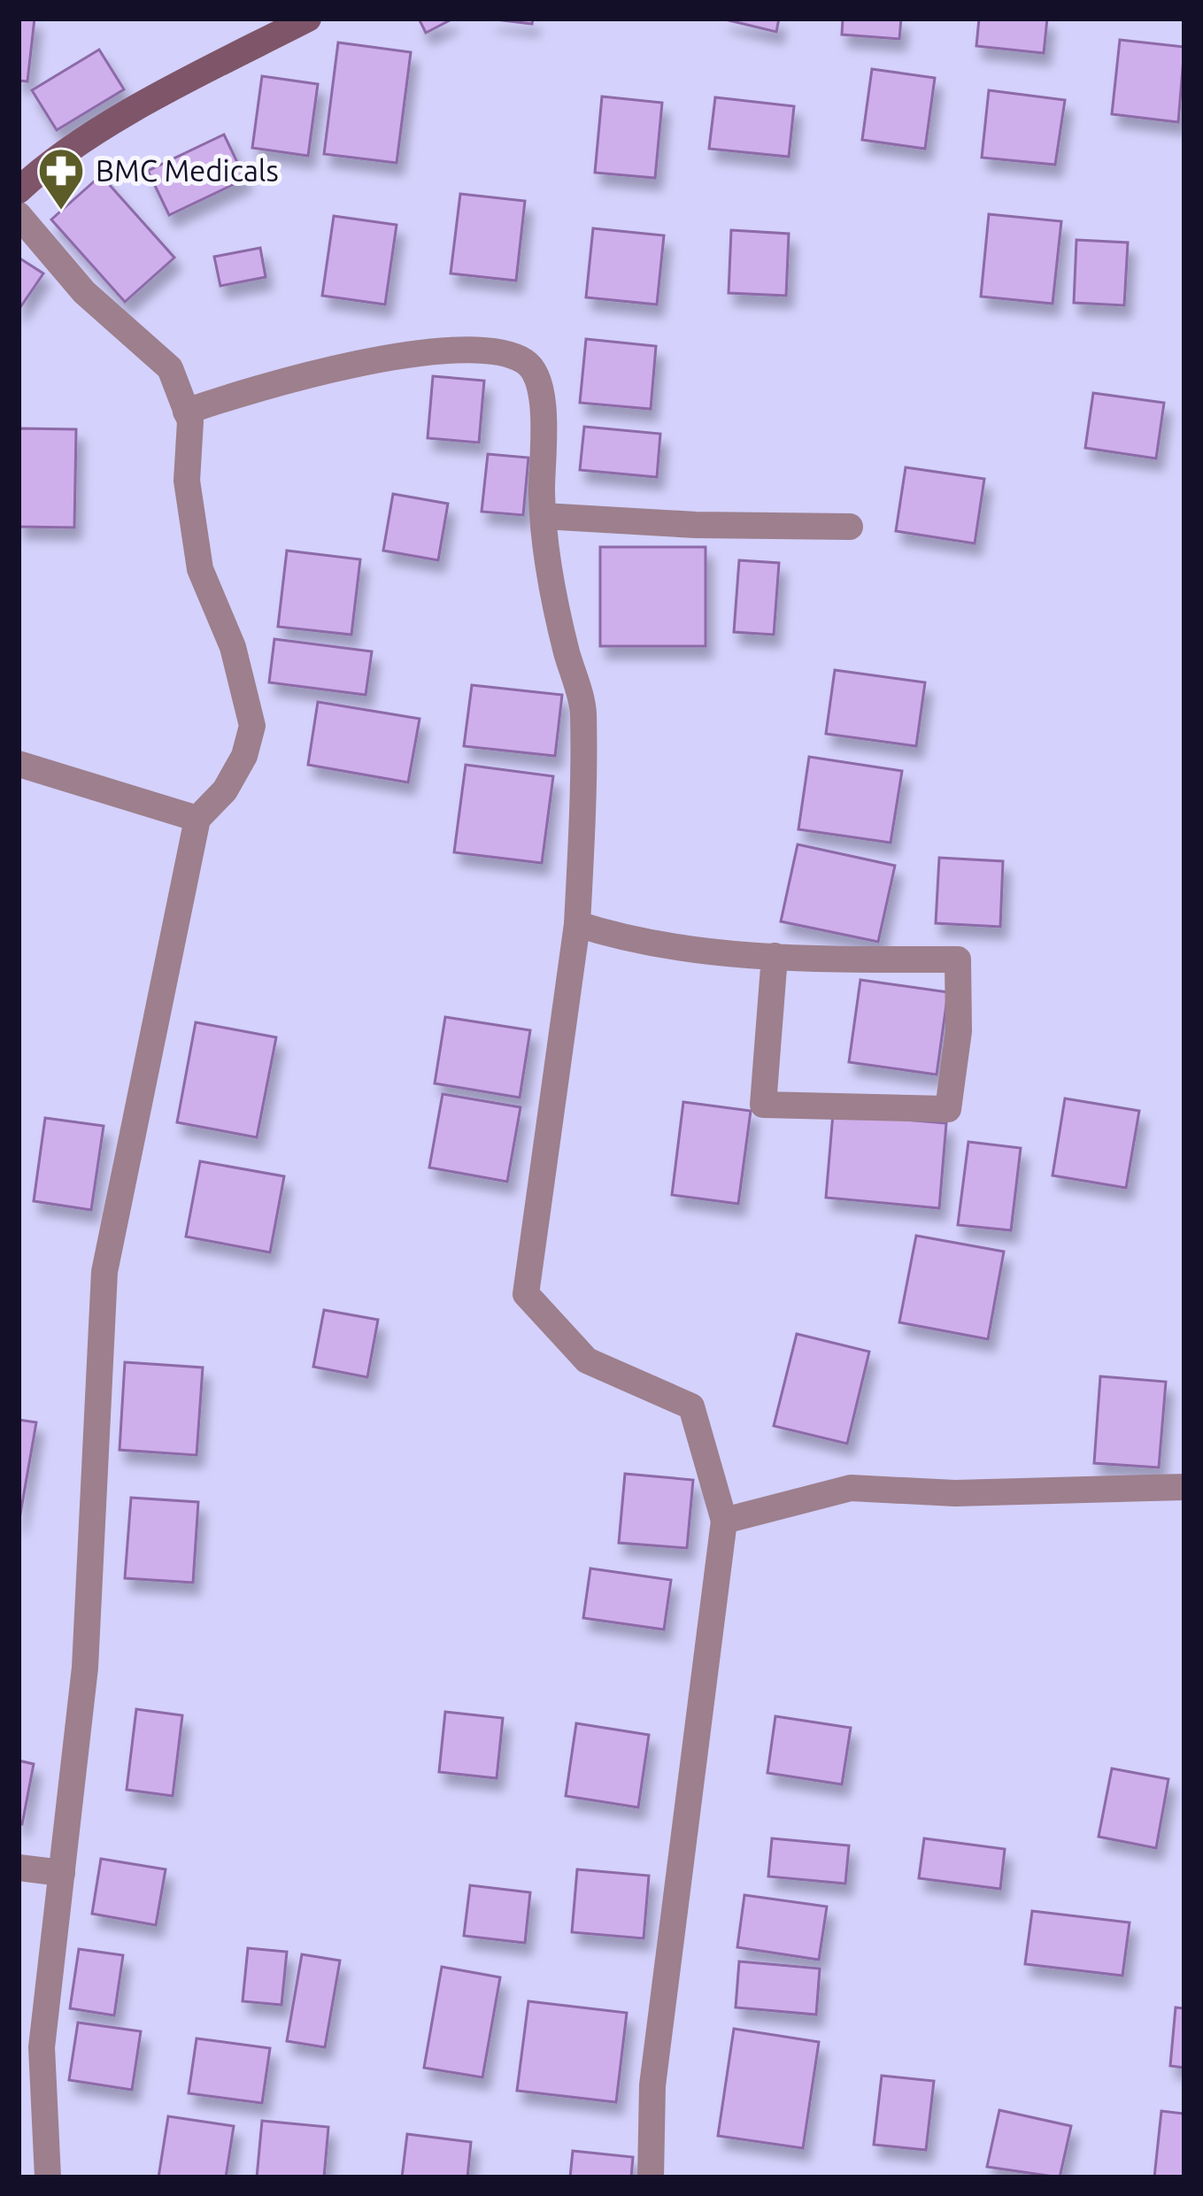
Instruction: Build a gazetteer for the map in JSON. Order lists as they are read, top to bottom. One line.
{"places":{"pharmacy":["BMC Medicals"]}}
